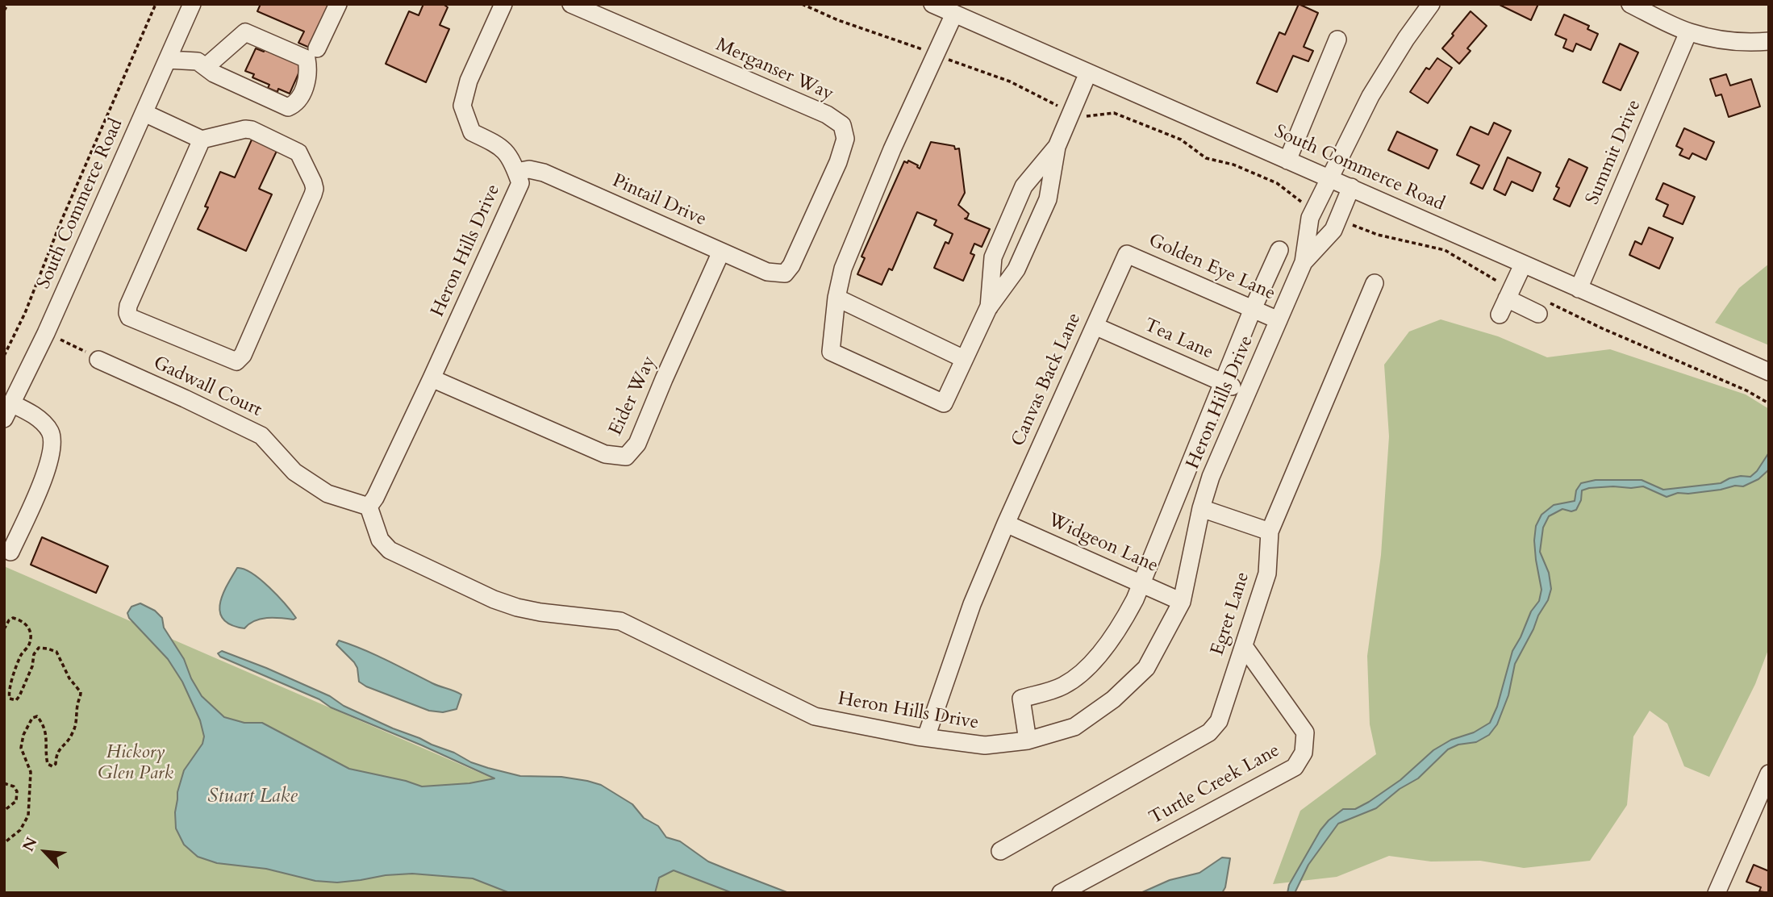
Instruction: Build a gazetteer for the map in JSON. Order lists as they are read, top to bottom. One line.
{"streets":{"street":["Merganser Way","Summit Drive","South Commerce Road","Pintail Drive","Heron Hills Drive","Golden Eye Lane","Tea Lane","Canvas Back Lane","Gadwall Court","Eider Way","Widgeon Lane","Egret Lane","Turtle Creek Lane"]},"crossings":[["Merganser Way","Pintail Drive"],["Summit Drive","South Commerce Road"],["South Commerce Road","Heron Hills Drive"],["Pintail Drive","Heron Hills Drive"],["Pintail Drive","Eider Way"],["Heron Hills Drive","Golden Eye Lane"],["Heron Hills Drive","Tea Lane"],["Heron Hills Drive","Canvas Back Lane"],["Heron Hills Drive","Gadwall Court"],["Heron Hills Drive","Eider Way"],["Heron Hills Drive","Widgeon Lane"],["Golden Eye Lane","Canvas Back Lane"],["Tea Lane","Canvas Back Lane"],["Canvas Back Lane","Widgeon Lane"],["Egret Lane","Turtle Creek Lane"]],"water":["Stuart Lake"],"parks":["Hickory Glen Park"],"north":"top left"}
